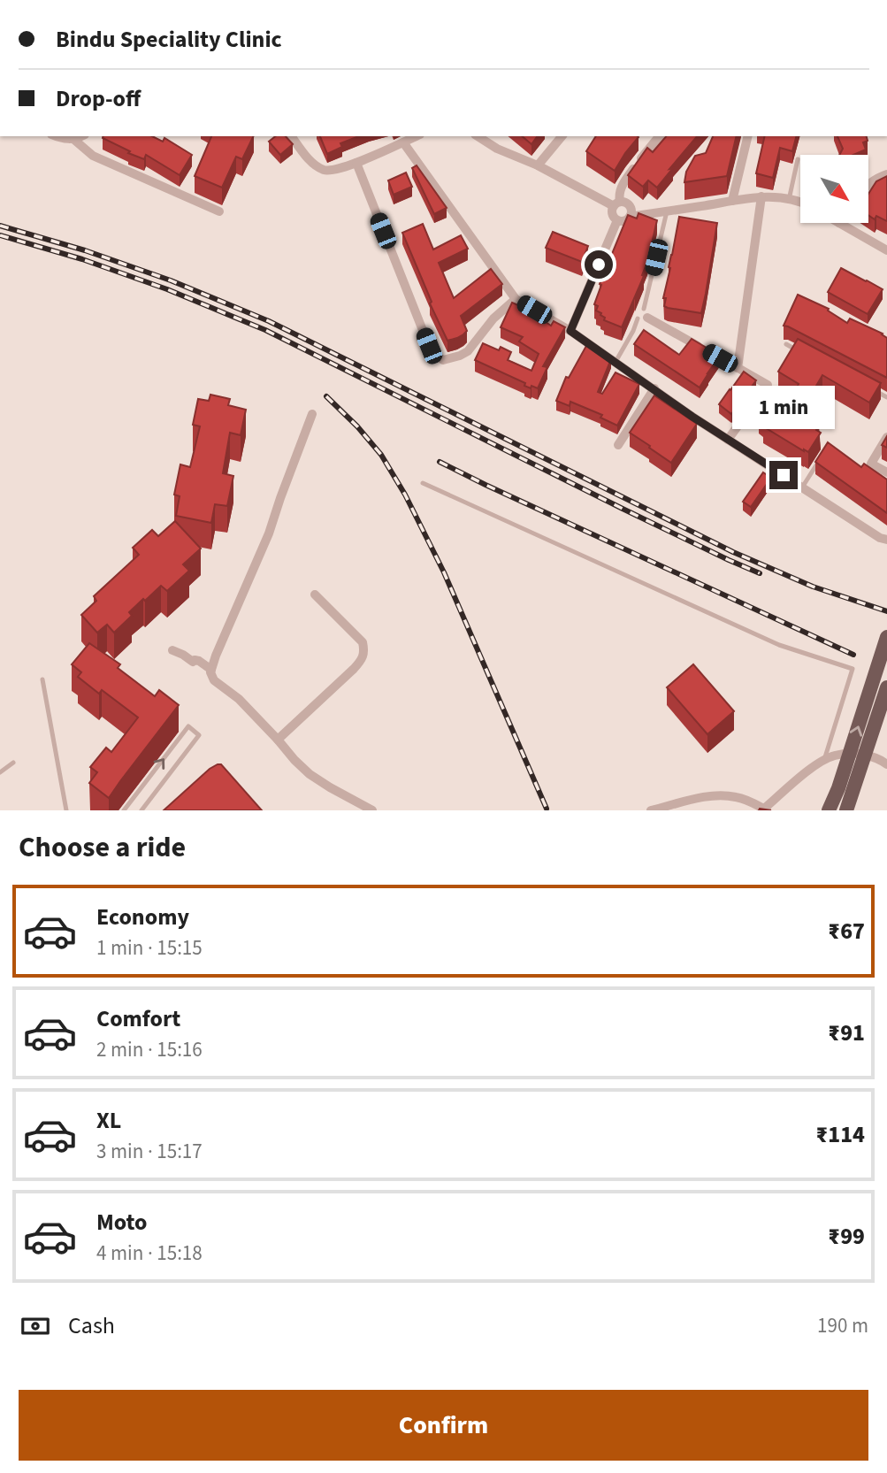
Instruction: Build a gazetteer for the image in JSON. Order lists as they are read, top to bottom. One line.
{"north":"bottom right","page":{"banner":["Bindu Speciality Clinic","Drop-off"],"bubble":"1 min","heading":"Choose a ride","list":[{"name":"Economy","note":"1 min · 15:15","value":"₹67"},{"name":"Comfort","note":"2 min · 15:16","value":"₹91"},{"name":"XL","note":"3 min · 15:17","value":"₹114"},{"name":"Moto","note":"4 min · 15:18","value":"₹99"}],"pay":["Cash","190 m"],"buttons":"Confirm"}}
